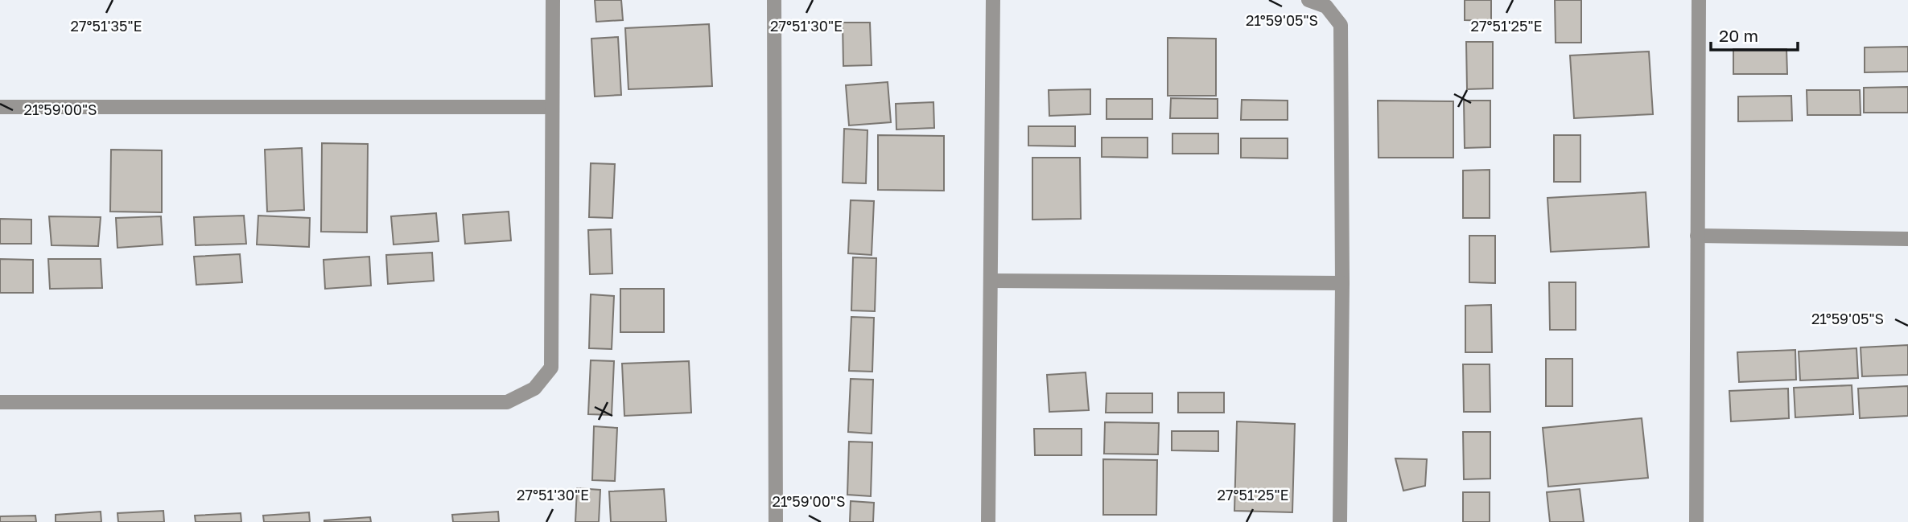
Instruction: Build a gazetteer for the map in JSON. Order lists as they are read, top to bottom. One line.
{"scale_bar":"20 m","coordinates":["21°59'05\"S","27°51'35\"E","27°51'30\"E","27°51'25\"E","21°59'00\"S"]}
